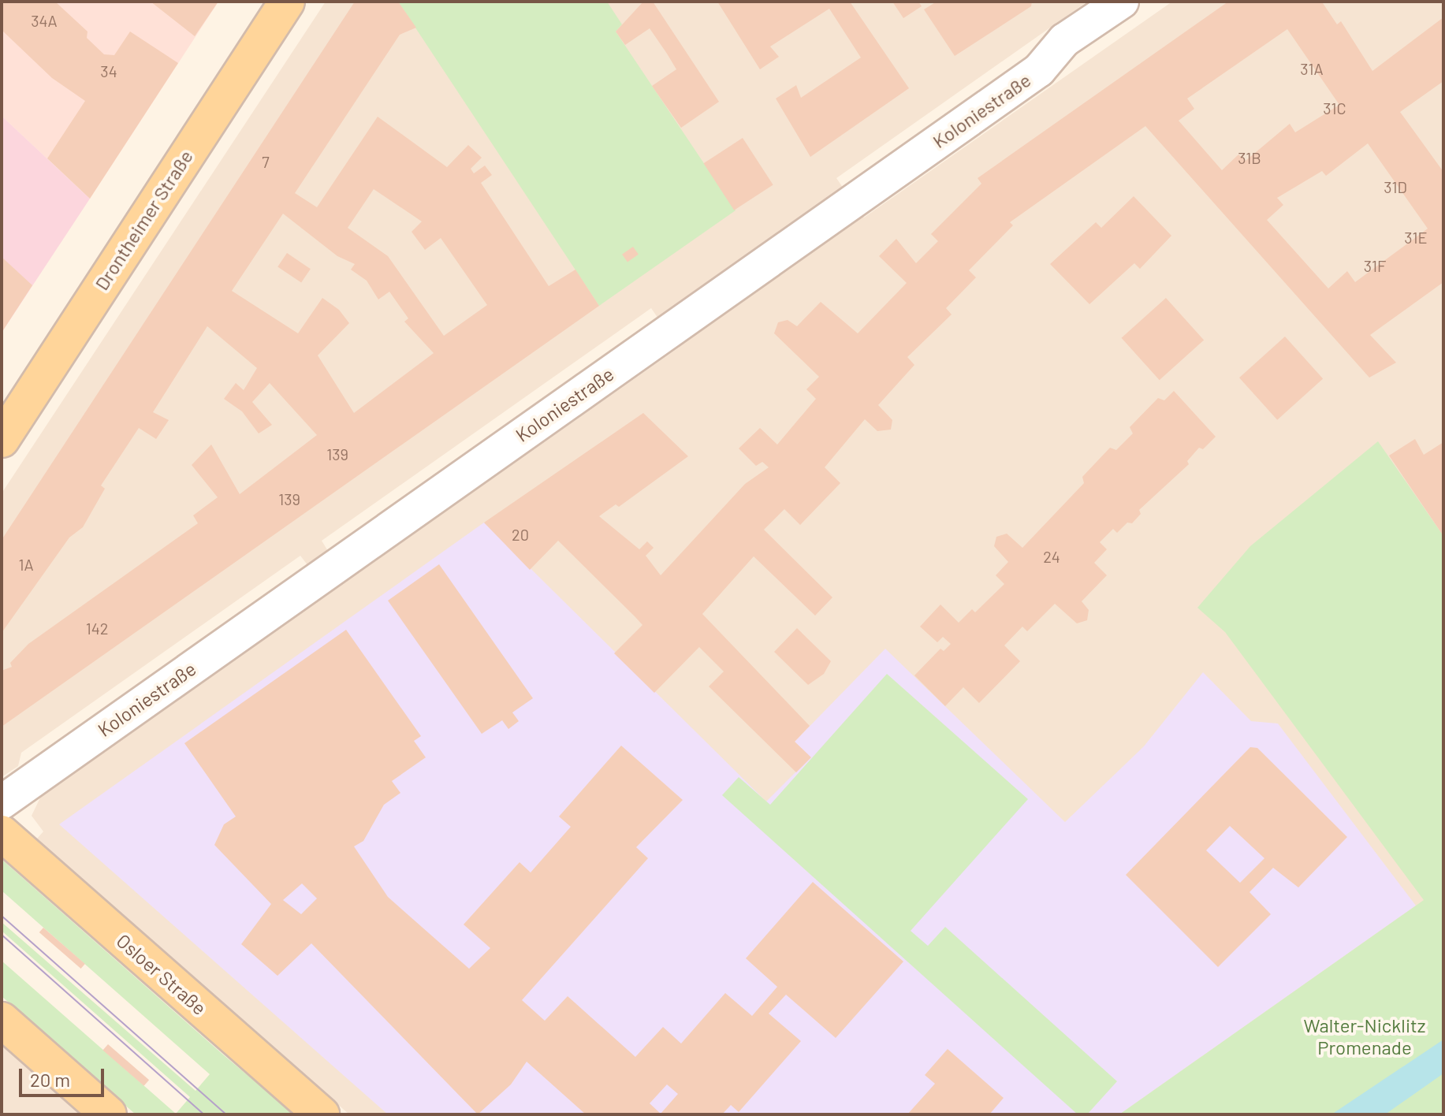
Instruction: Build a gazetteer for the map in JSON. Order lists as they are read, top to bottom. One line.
{"streets":{"main road":["Drontheimer Straße","Osloer Straße"],"street":["Koloniestraße"]},"parks":["Walter-Nicklitz Promenade"],"house_numbers":["34A","31A","34","31C","31B","7","31D","31E","31F","139","139","20","24","1A","142"],"scale_bar":"20 m"}
